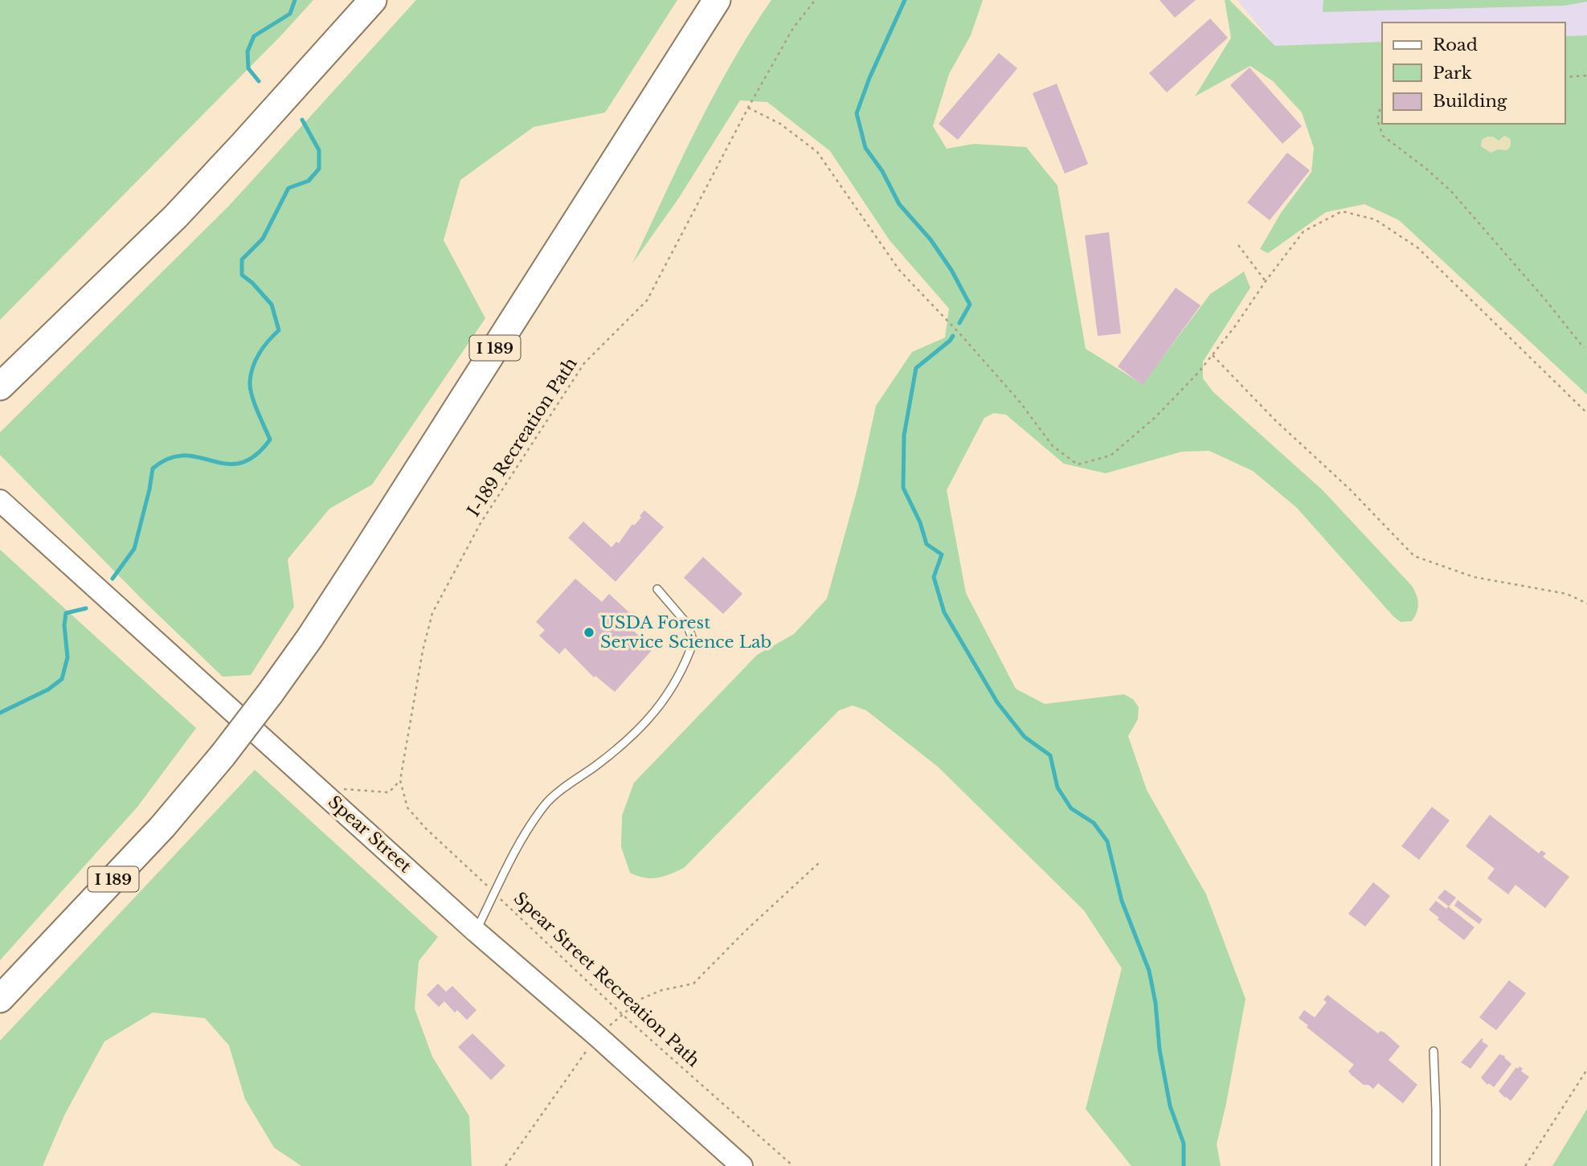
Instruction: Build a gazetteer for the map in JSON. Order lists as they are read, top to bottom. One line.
{"streets":{"highway":["I 189"],"main road":["Spear Street"],"path":["I-189 Recreation Path","Spear Street Recreation Path"]},"crossings":[["I-189 Recreation Path","Spear Street Recreation Path"]],"places":["USDA Forest Service Science Lab"],"legend":["Road","Park","Building"]}
